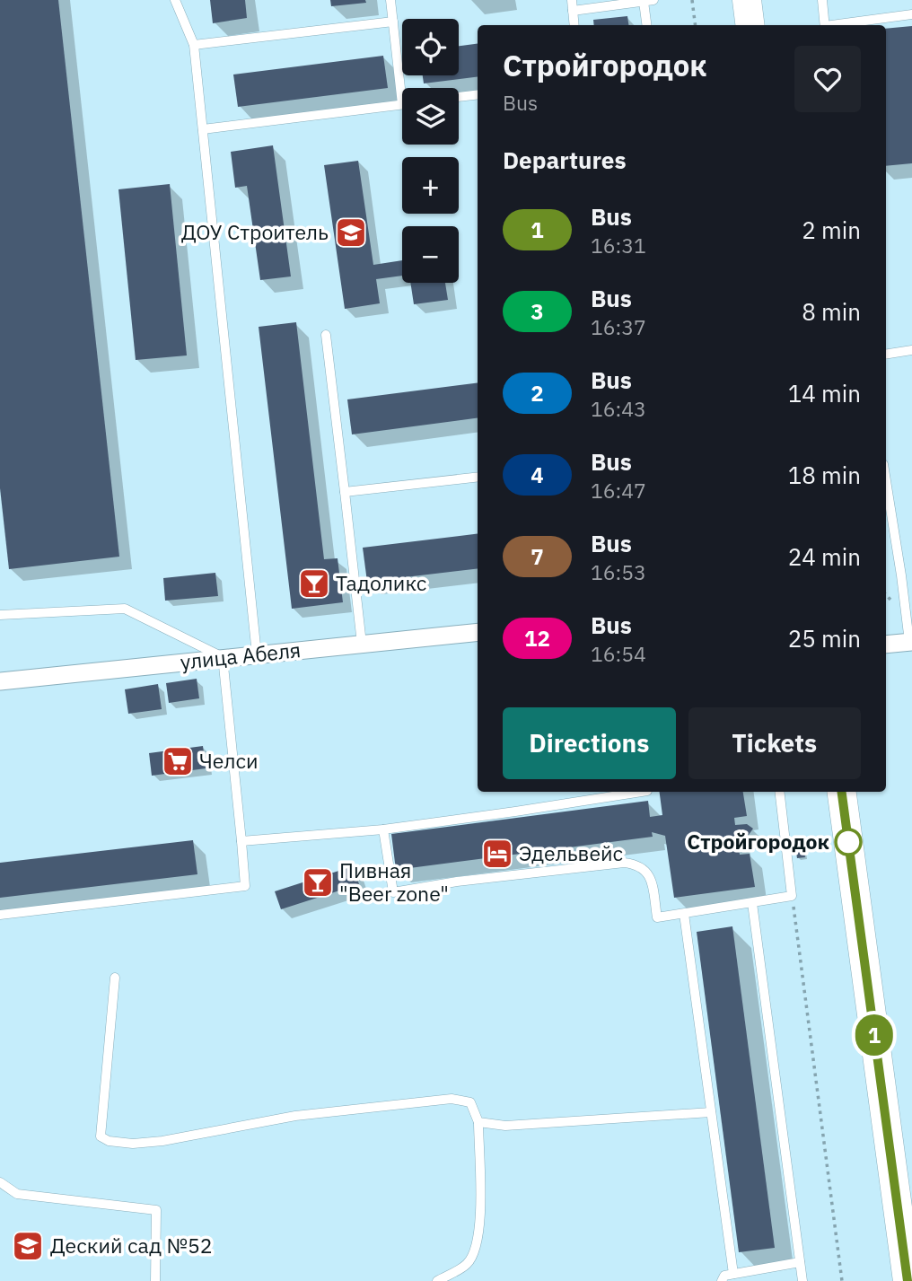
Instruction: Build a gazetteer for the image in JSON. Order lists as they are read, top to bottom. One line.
{"streets":{"street":["улица Абеля"]},"places":{"school or university":["ДОУ Строитель","Деский сад №52"],"bar":["Тадоликс","Пивная \"Beer zone\""],"supermarket":["Челси"],"other":["Стройгородок"],"hotel":["Эдельвейс"]},"lines":["bus line 1"],"page":{"on_map":"1","map_buttons":["+","−"],"heading":[["Стройгородок","Bus"],"Departures"],"list":[{"mark":"1","name":"Bus","note":"16:31","value":"2 min"},{"mark":"3","name":"Bus","note":"16:37","value":"8 min"},{"mark":"2","name":"Bus","note":"16:43","value":"14 min"},{"mark":"4","name":"Bus","note":"16:47","value":"18 min"},{"mark":"7","name":"Bus","note":"16:53","value":"24 min"},{"mark":"12","name":"Bus","note":"16:54","value":"25 min"}],"buttons":["Directions","Tickets"]}}
